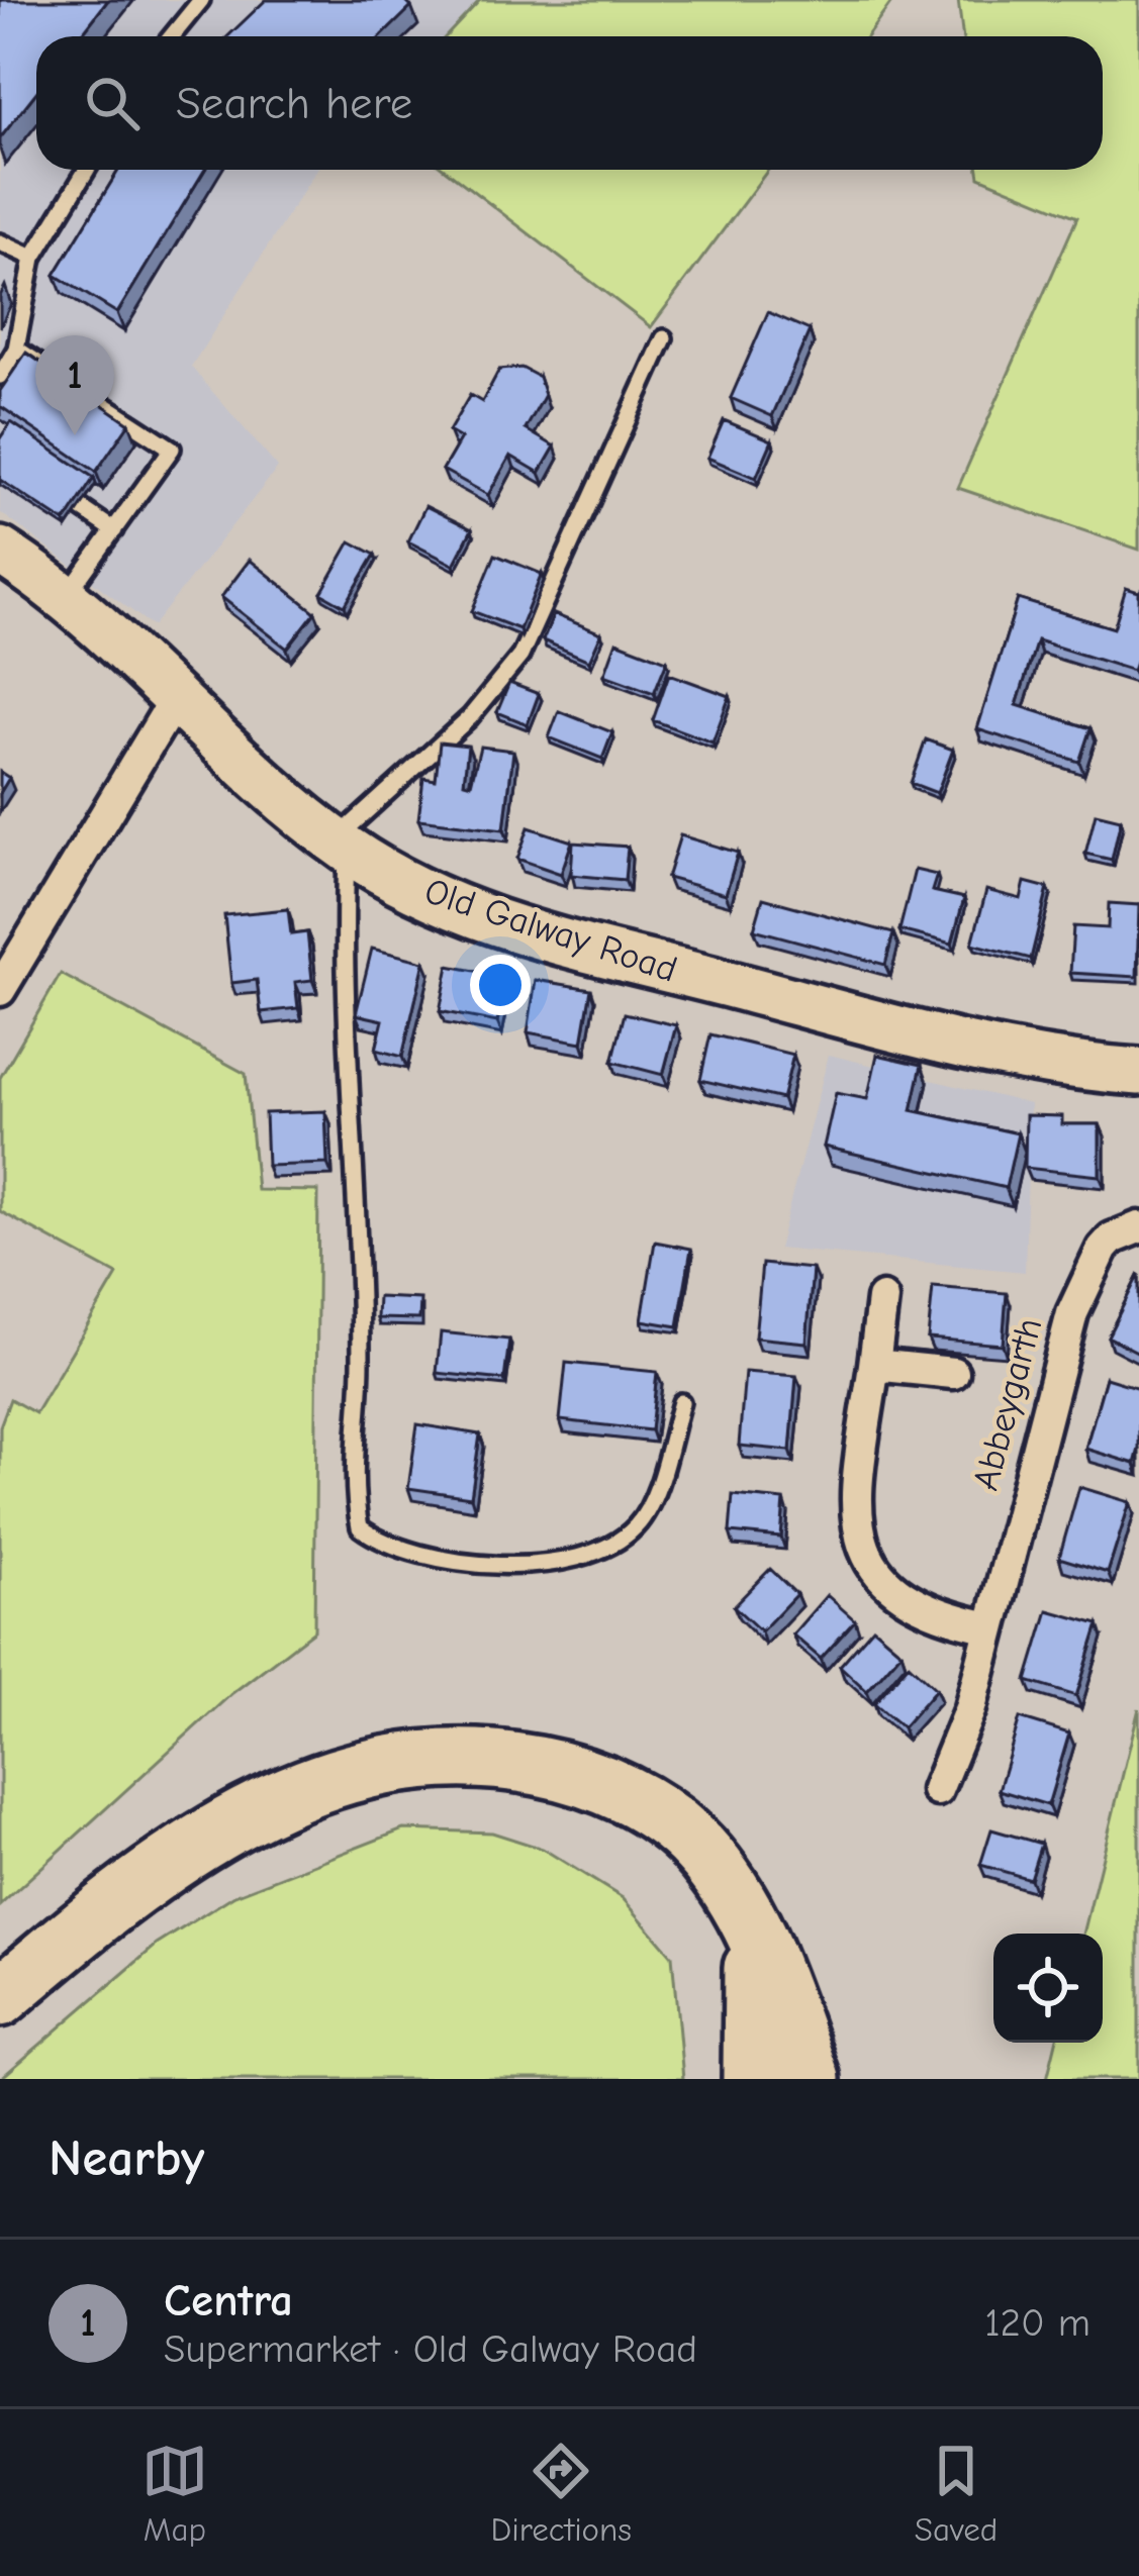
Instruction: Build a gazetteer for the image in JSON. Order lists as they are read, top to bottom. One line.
{"streets":{"main road":["Old Galway Road"],"street":["Abbeygarth"]},"page":{"search":"Search here","pins":"1","heading":"Nearby","list":[{"mark":"1","name":"Centra","note":"Supermarket · Old Galway Road","value":"120 m"}],"nav":["Map","Directions","Saved"]}}
